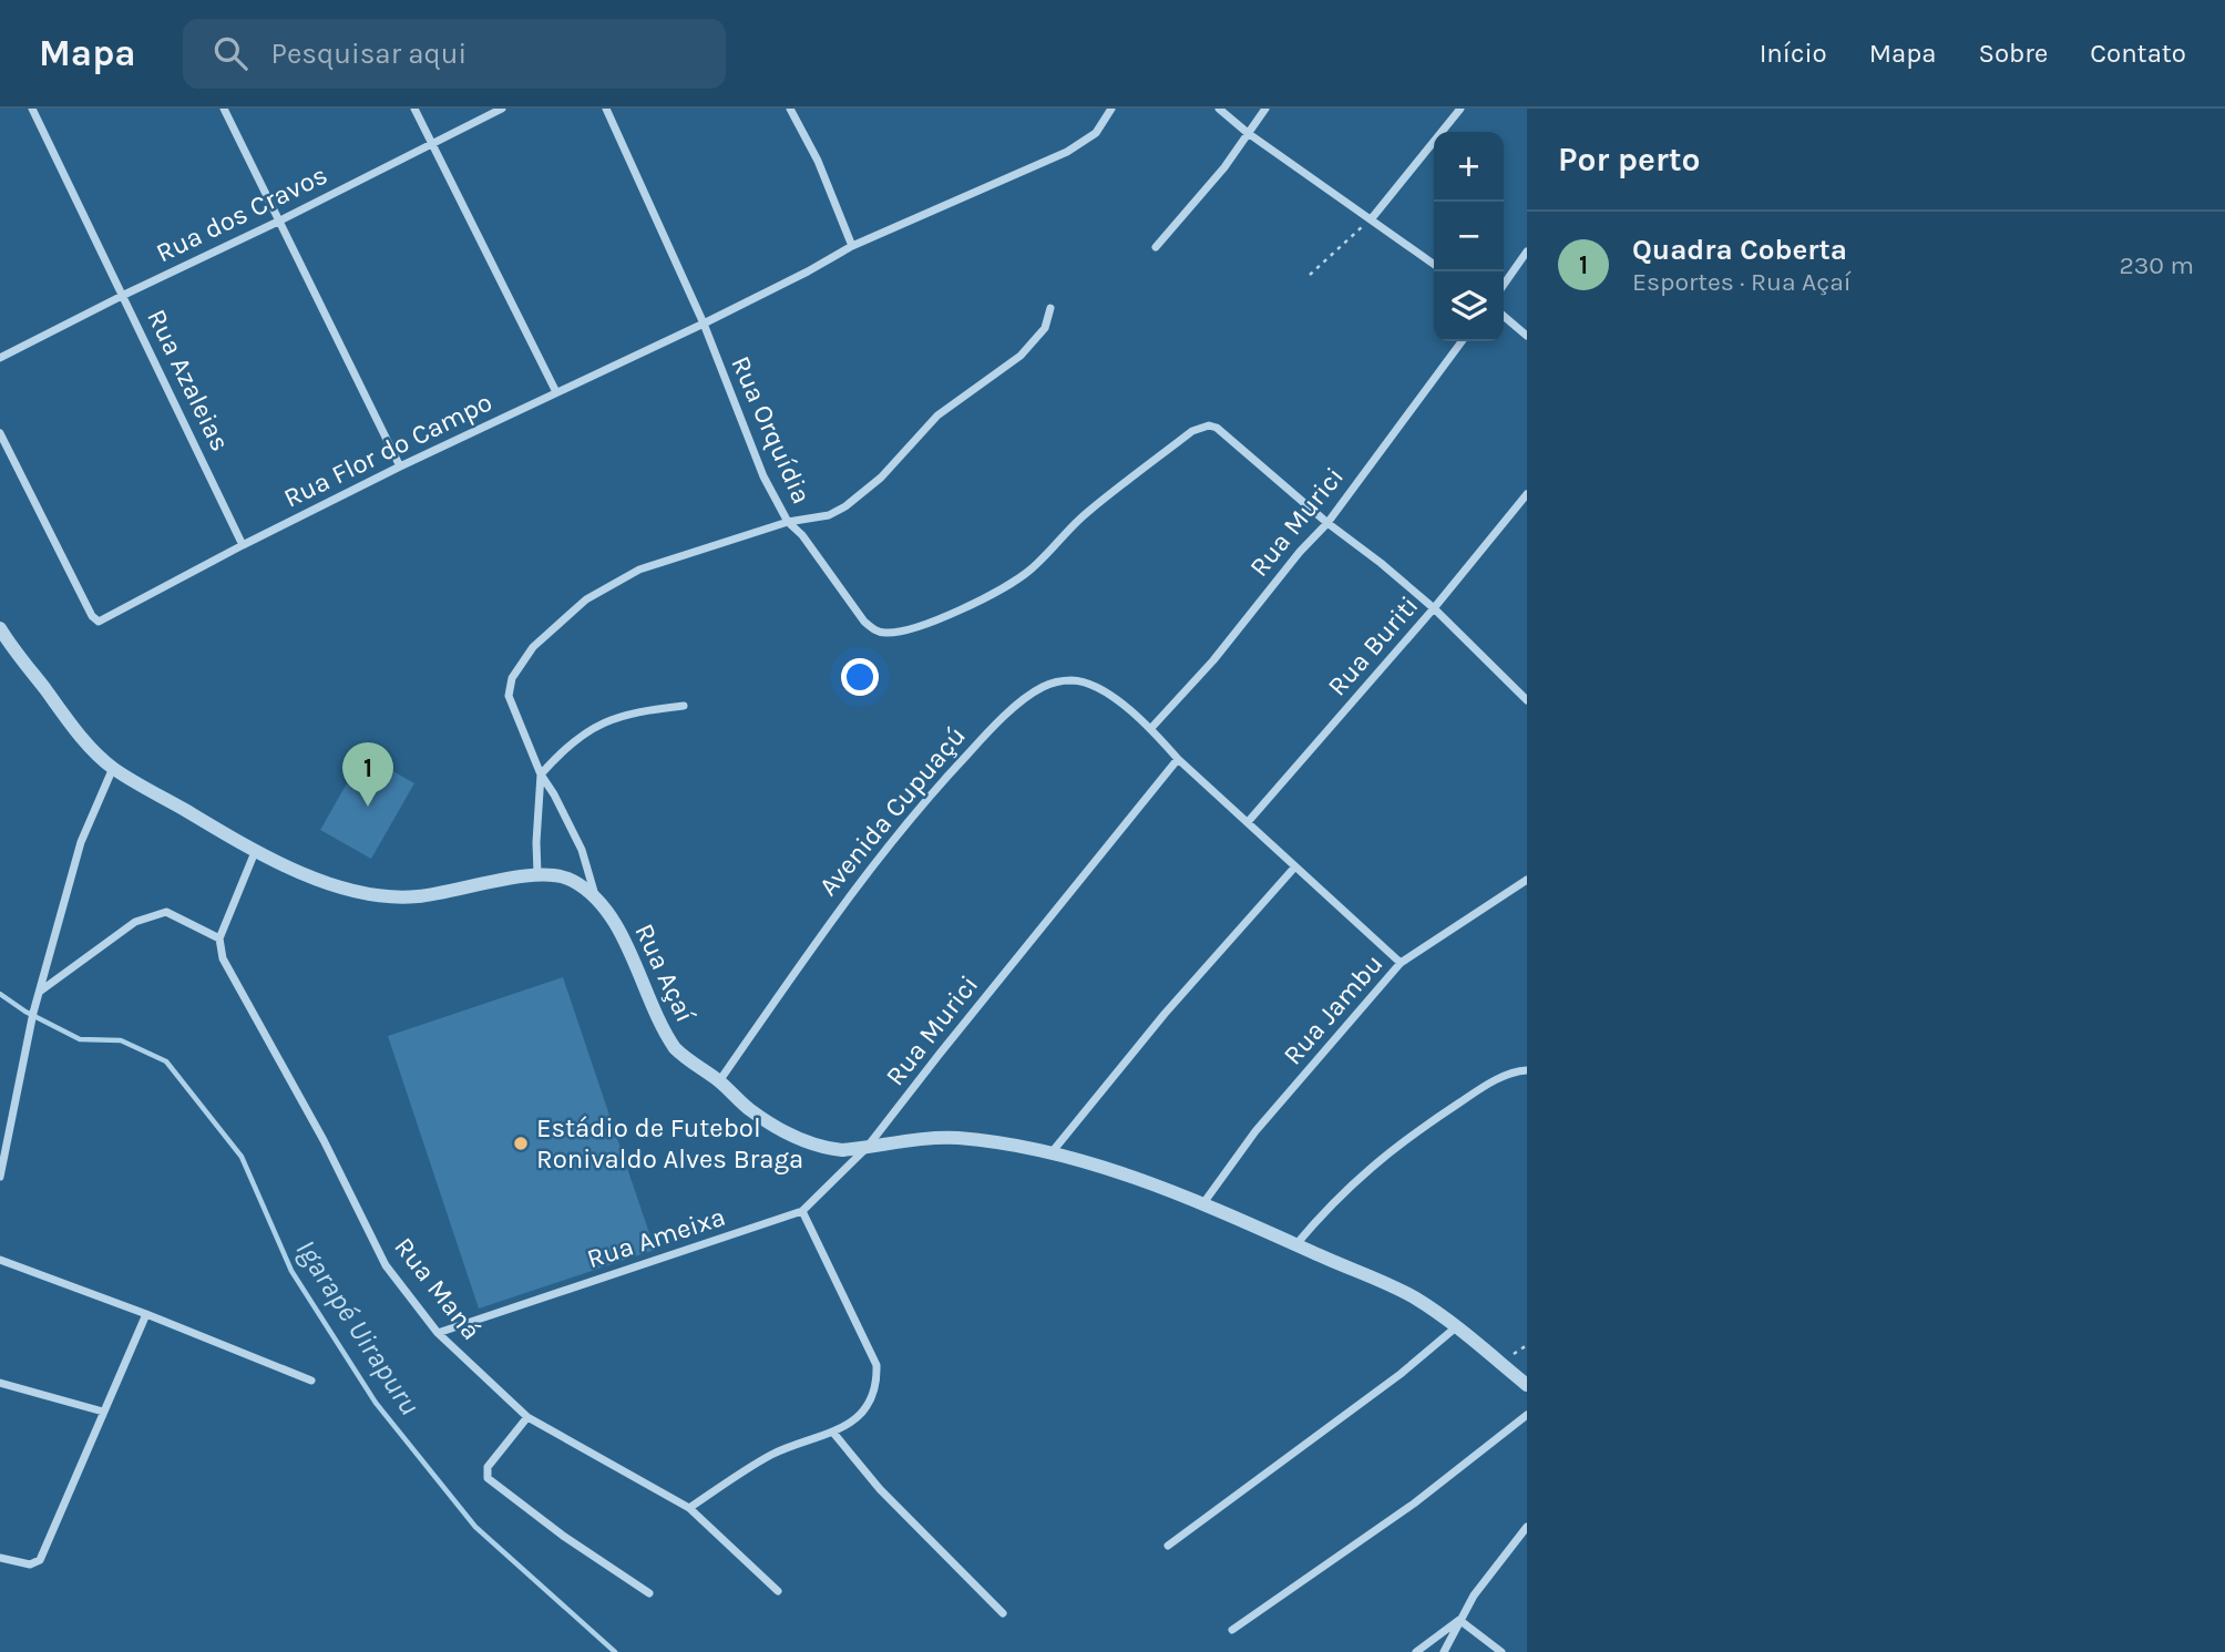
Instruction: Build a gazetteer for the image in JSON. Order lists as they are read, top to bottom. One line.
{"streets":{"street":["Rua dos Cravos","Rua Azaleias","Rua Orquídia","Rua Flor do Campo","Rua Murici","Rua Buriti","Avenida Cupuaçú","Rua Açaí","Rua Jambu","Rua Ameixa","Rua Maná"]},"crossings":[["Rua dos Cravos","Rua Azaleias"],["Rua Azaleias","Rua Flor do Campo"],["Rua Orquídia","Rua Flor do Campo"],["Rua Orquídia","Rua Murici"],["Rua Murici","Avenida Cupuaçú"],["Rua Murici","Rua Açaí"],["Rua Murici","Rua Ameixa"],["Rua Buriti","Avenida Cupuaçú"],["Avenida Cupuaçú","Rua Açaí"],["Avenida Cupuaçú","Rua Jambu"],["Rua Açaí","Rua Jambu"],["Rua Açaí","Rua Ameixa"],["Rua Ameixa","Rua Maná"]],"water":["Igarapé Uirapuru"],"places":["Estádio de Futebol Ronivaldo Alves Braga"],"page":{"header":"Mapa","search":"Pesquisar aqui","nav":["Início","Mapa","Sobre","Contato"],"heading":"Por perto","map_buttons":["+","−"],"list":[{"mark":"1","name":"Quadra Coberta","note":"Esportes · Rua Açaí","value":"230 m"}],"pins":"1"}}
